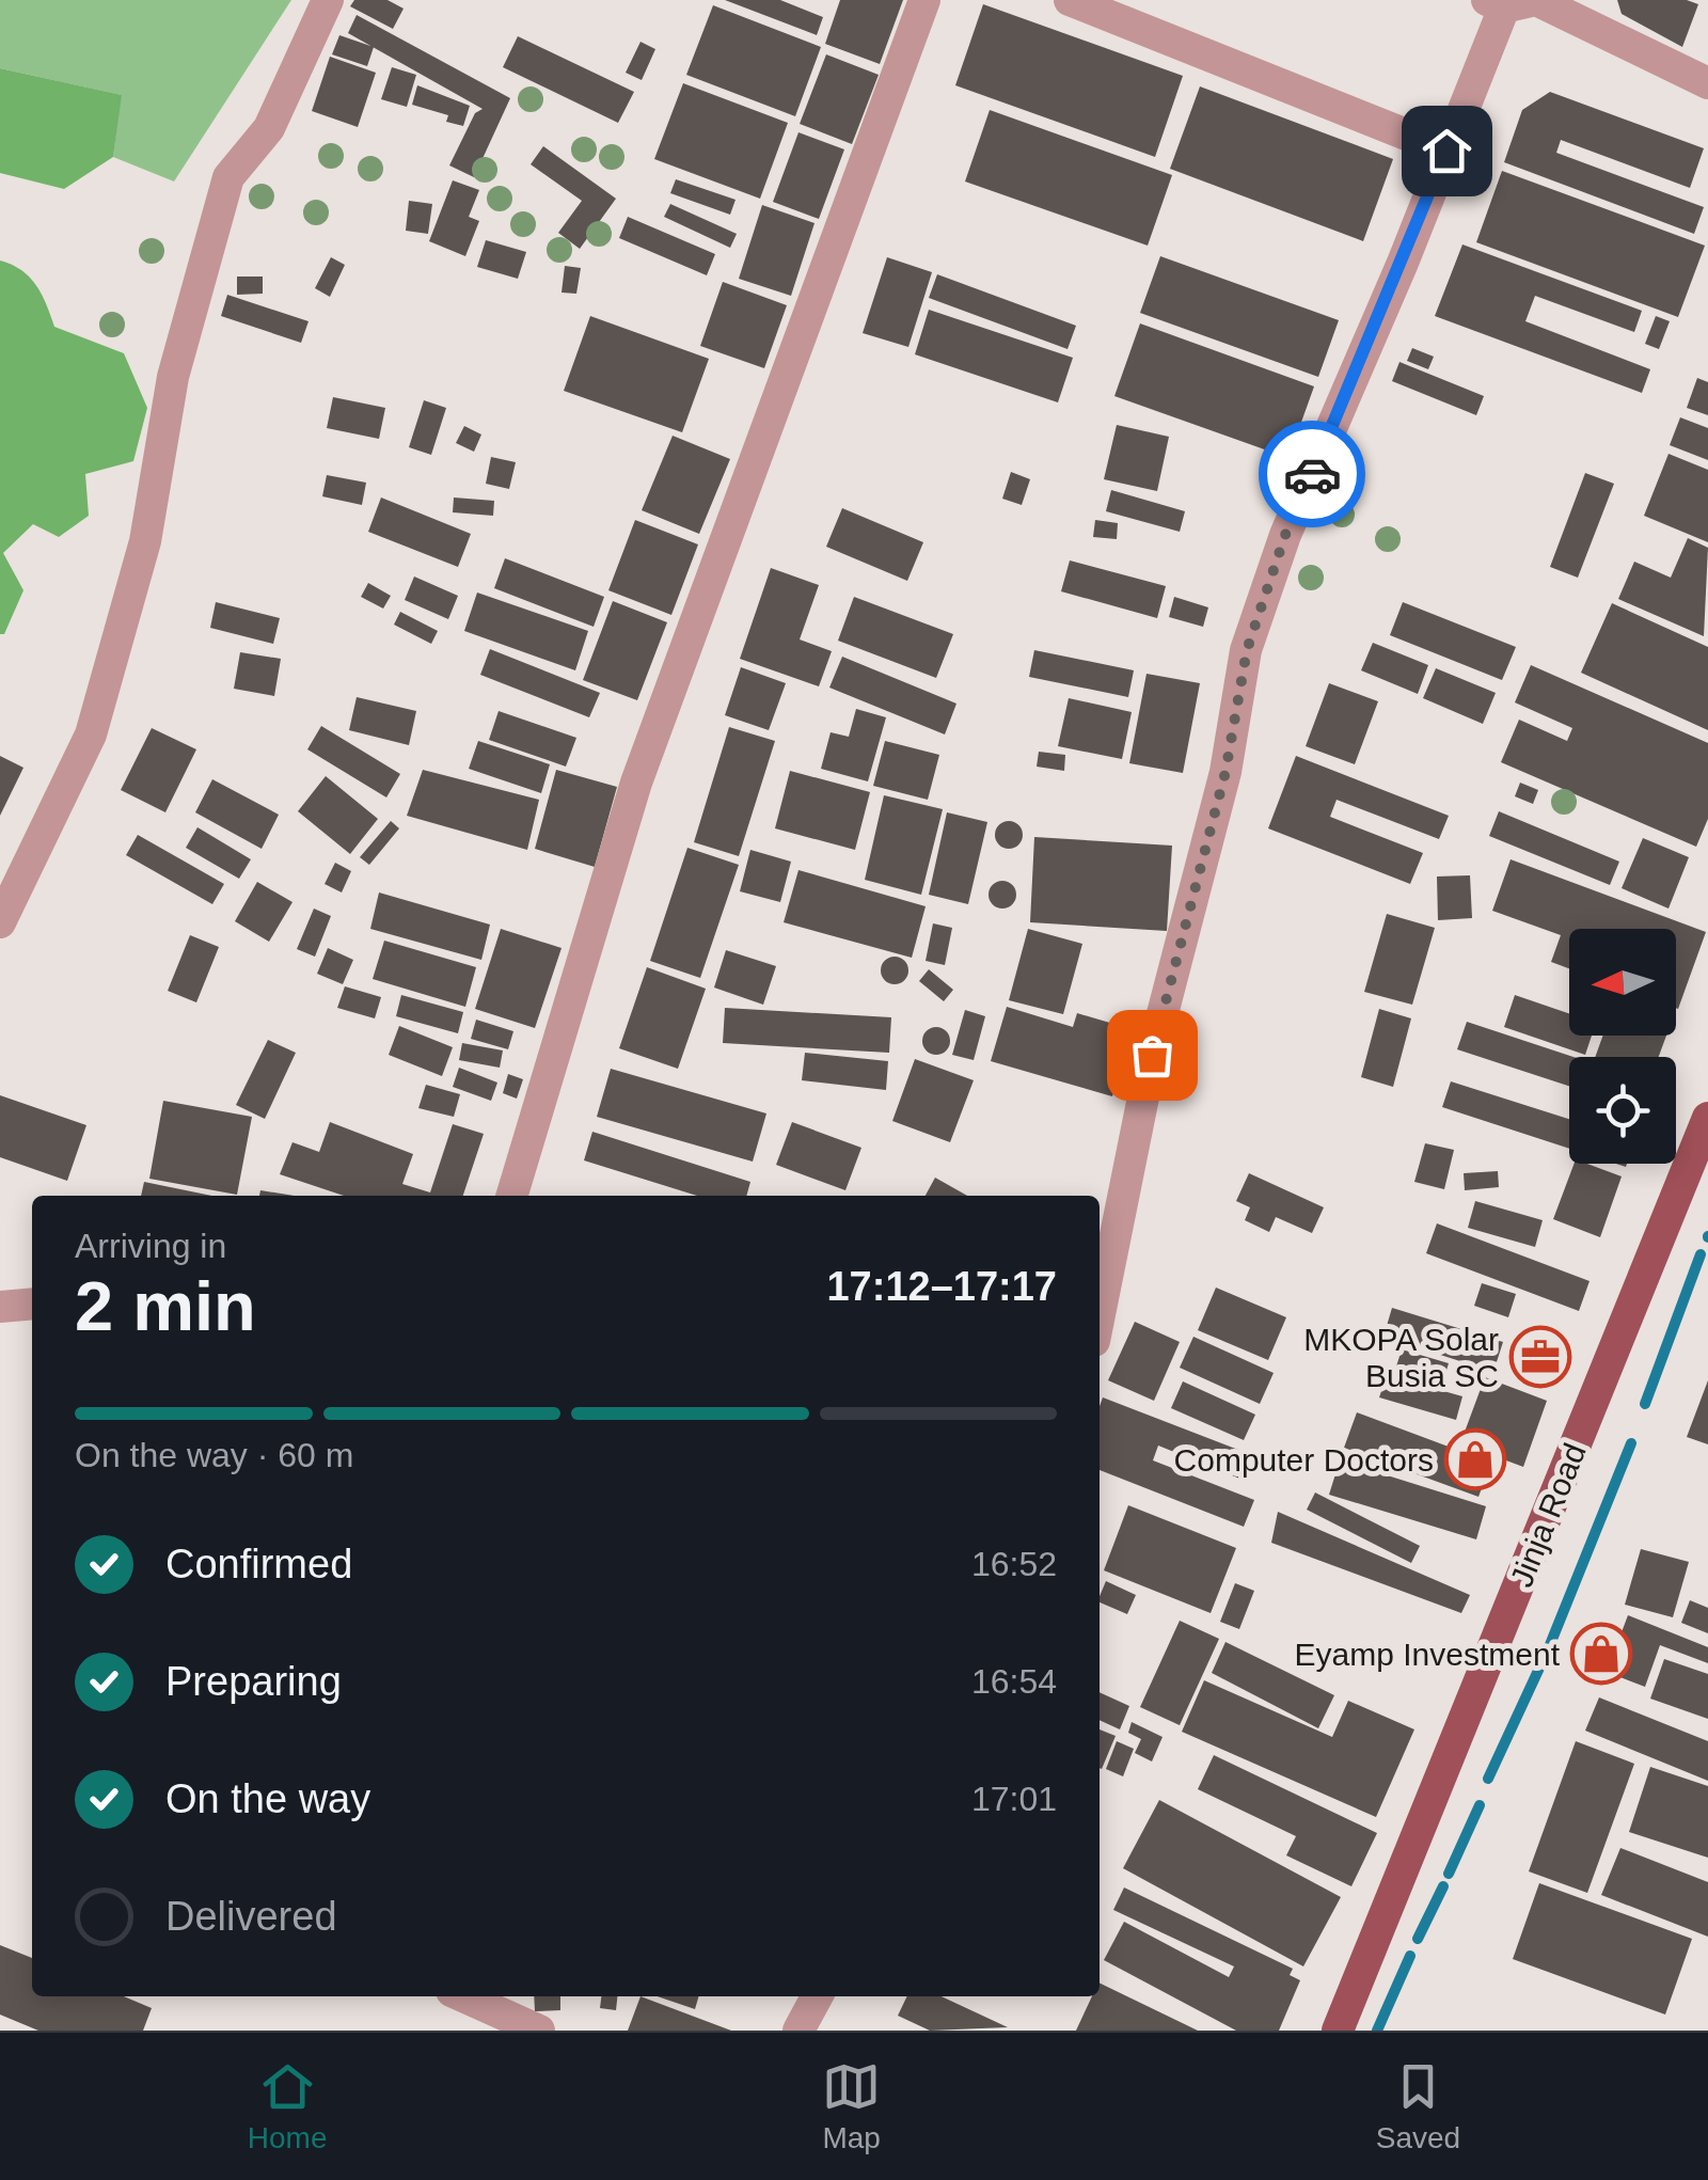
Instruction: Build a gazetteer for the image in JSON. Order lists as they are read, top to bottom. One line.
{"streets":{"main road":["Jinja Road"]},"places":{"office":["MKOPA Solar Busia SC"],"shop":["Computer Doctors","Eyamp Investment"]},"north":"left","page":{"heading":["2 min","Arriving in","17:12–17:17"],"bar":"On the way · 60 m","list":[["Confirmed","16:52"],["Preparing","16:54"],["On the way","17:01"],"Delivered"],"tabs":["Home","Map","Saved"]}}
